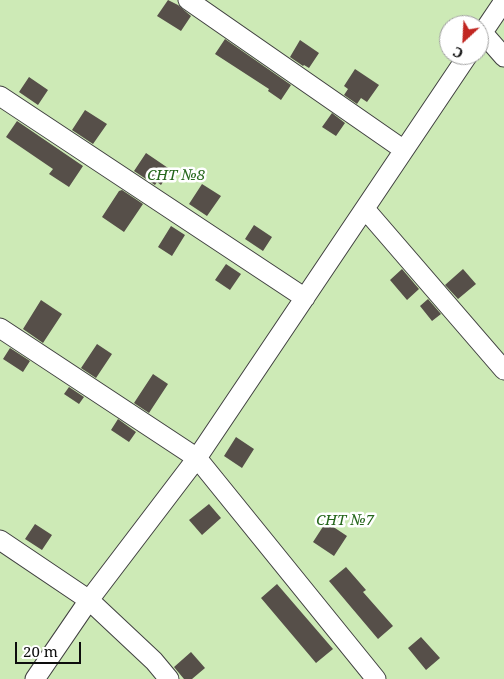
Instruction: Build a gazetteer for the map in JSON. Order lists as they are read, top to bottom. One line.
{"parks":["СНТ №8","СНТ №7"],"scale_bar":"20 m","north":"bottom left"}
